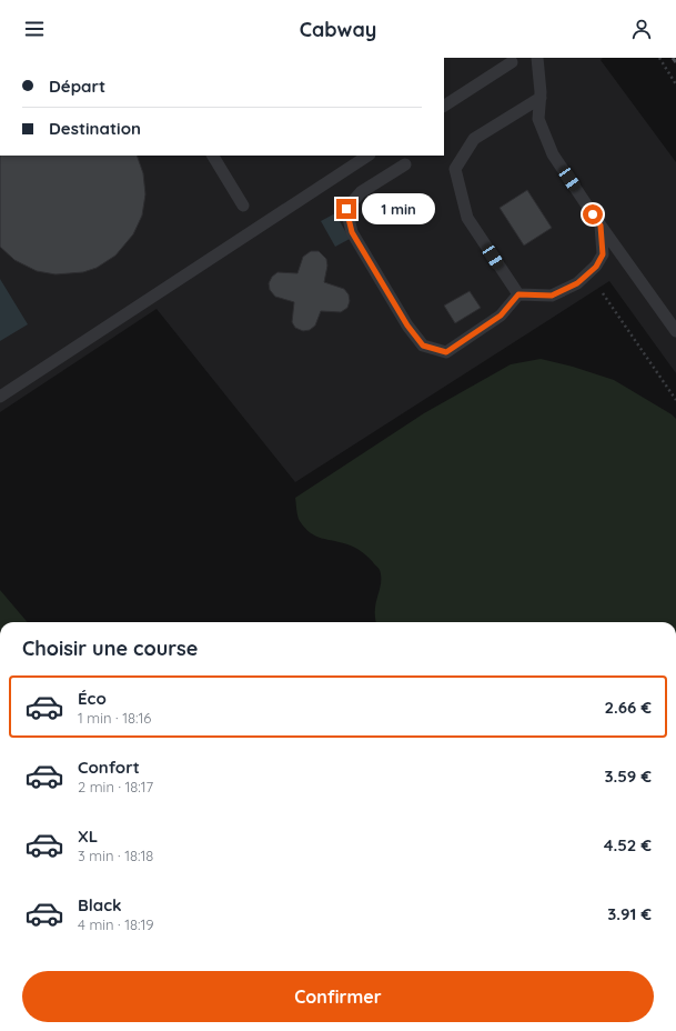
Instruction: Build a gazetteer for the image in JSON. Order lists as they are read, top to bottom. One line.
{"page":{"header":"Cabway","banner":["Départ","Destination"],"bubble":"1 min","heading":"Choisir une course","list":[{"name":"Éco","note":"1 min · 18:16","value":"2.66 €"},{"name":"Confort","note":"2 min · 18:17","value":"3.59 €"},{"name":"XL","note":"3 min · 18:18","value":"4.52 €"},{"name":"Black","note":"4 min · 18:19","value":"3.91 €"}],"buttons":"Confirmer"}}
